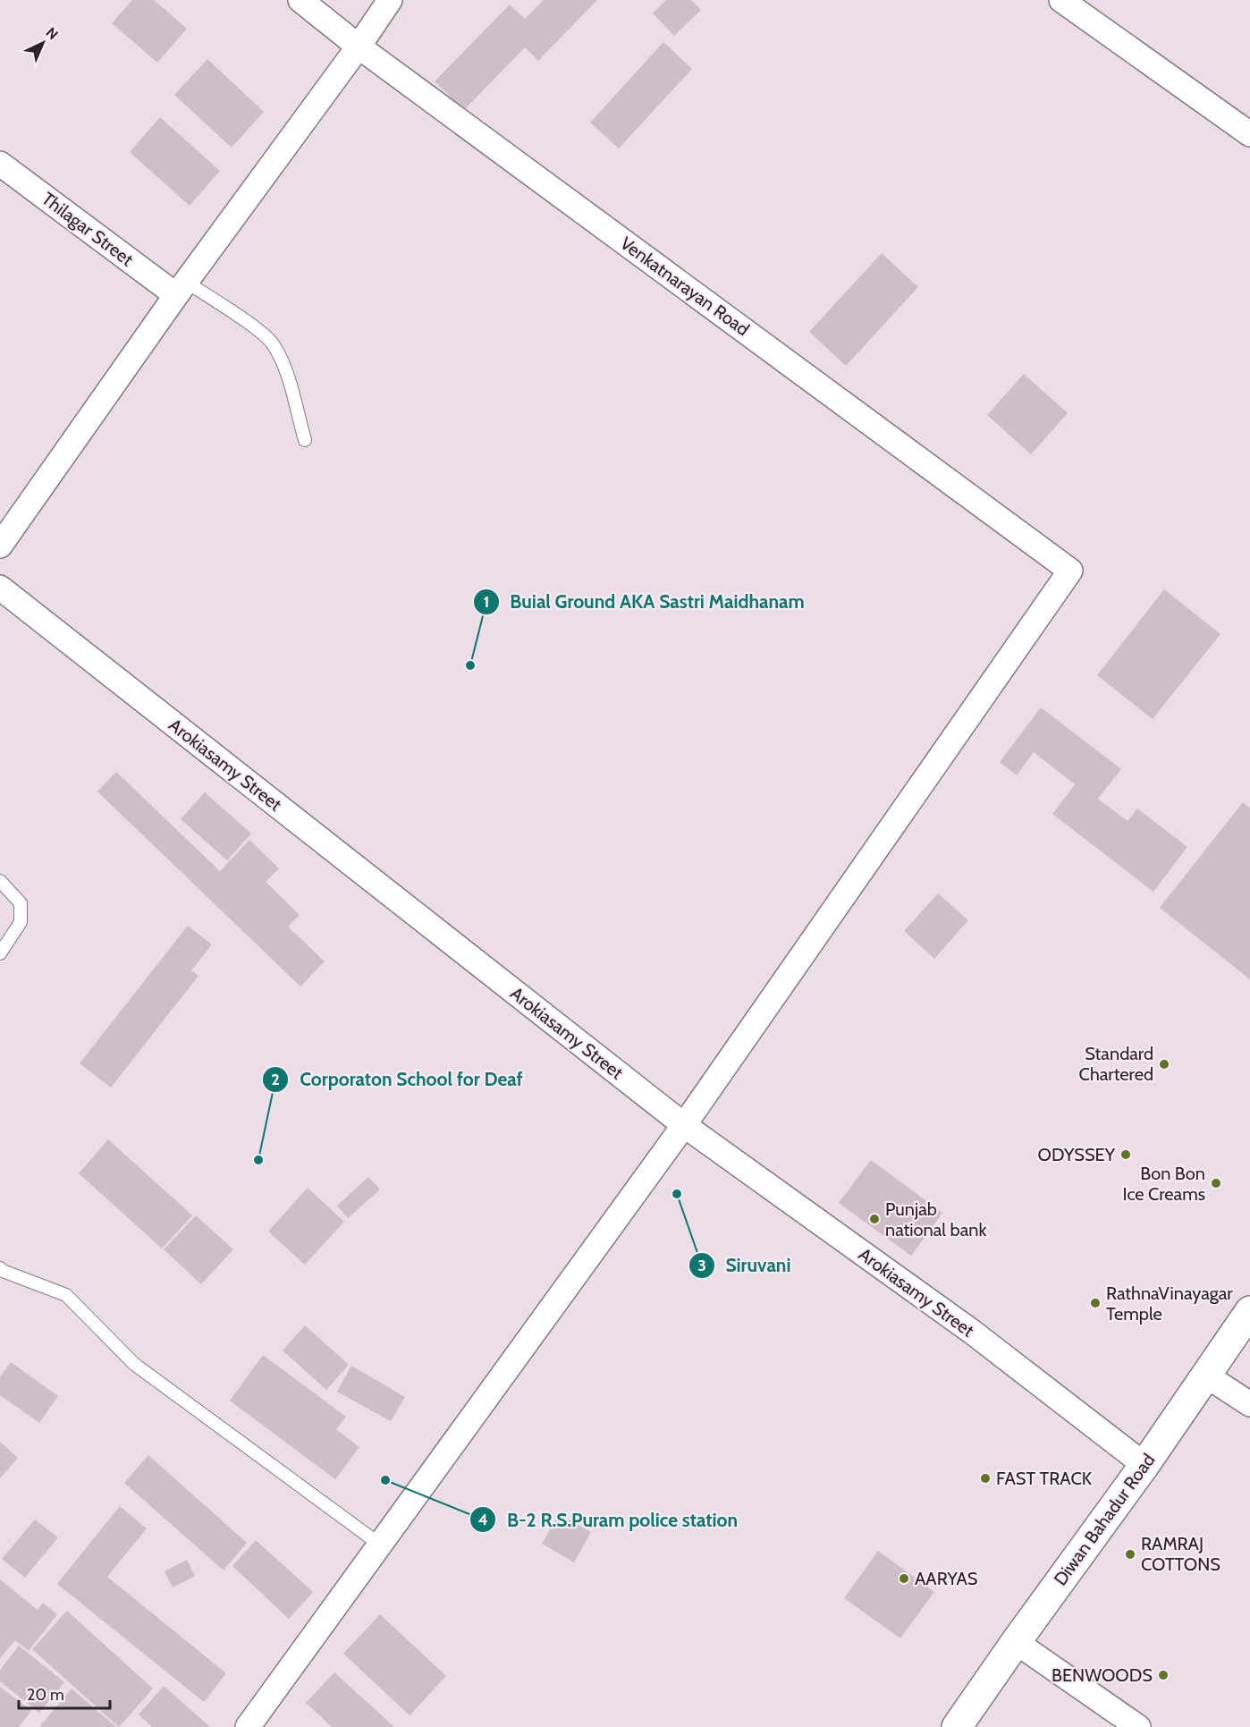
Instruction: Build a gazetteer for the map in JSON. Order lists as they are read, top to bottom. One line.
{"streets":{"main road":["Diwan Bahadur Road"],"street":["Thilagar Street","Venkatnarayan Road","Arokiasamy Street"]},"crossings":[["Venkatnarayan Road","Arokiasamy Street"],["Arokiasamy Street","Diwan Bahadur Road"]],"places":["Buial Ground AKA Sastri Maidhanam","Standard Chartered","ODYSSEY","Corporaton School for Deaf","Bon Bon Ice Creams","Siruvani","Punjab national bank","RathnaVinayagar Temple","FAST TRACK","B-2 R.S.Puram police station","RAMRAJ COTTONS","AARYAS","BENWOODS"],"scale_bar":"20 m","north":"top right"}
